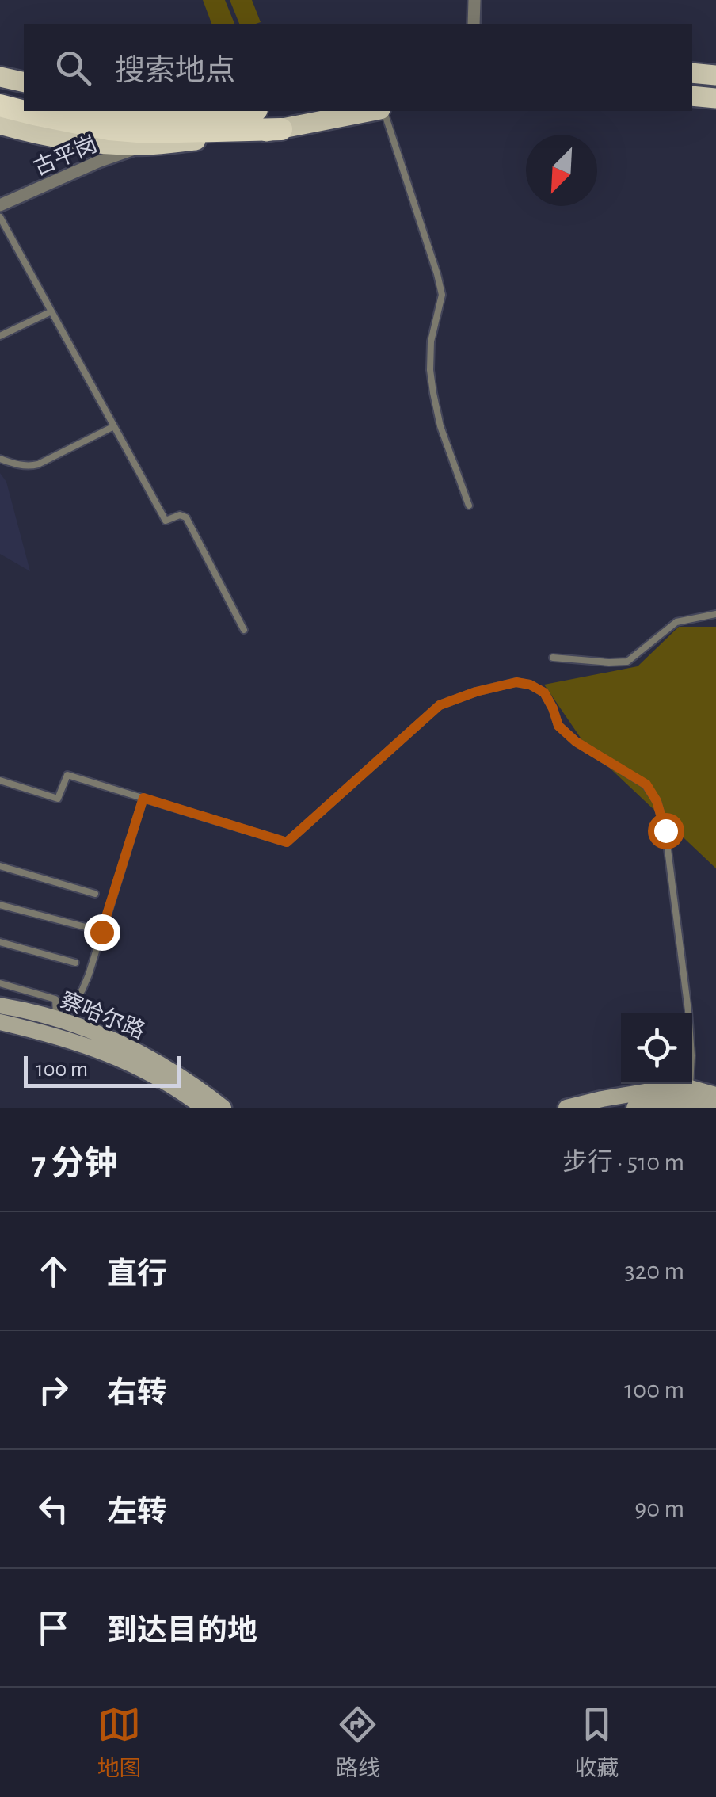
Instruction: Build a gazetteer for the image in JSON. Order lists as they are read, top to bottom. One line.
{"streets":{"main road":["察哈尔路"],"street":["古平岗"]},"scale_bar":"100 m","north":"bottom left","page":{"search":"搜索地点","scale":"100 m","heading":["7 分钟","步行 · 510 m"],"list":[["直行","320 m"],["右转","100 m"],["左转","90 m"],"到达目的地"],"nav":["地图","路线","收藏"]}}
